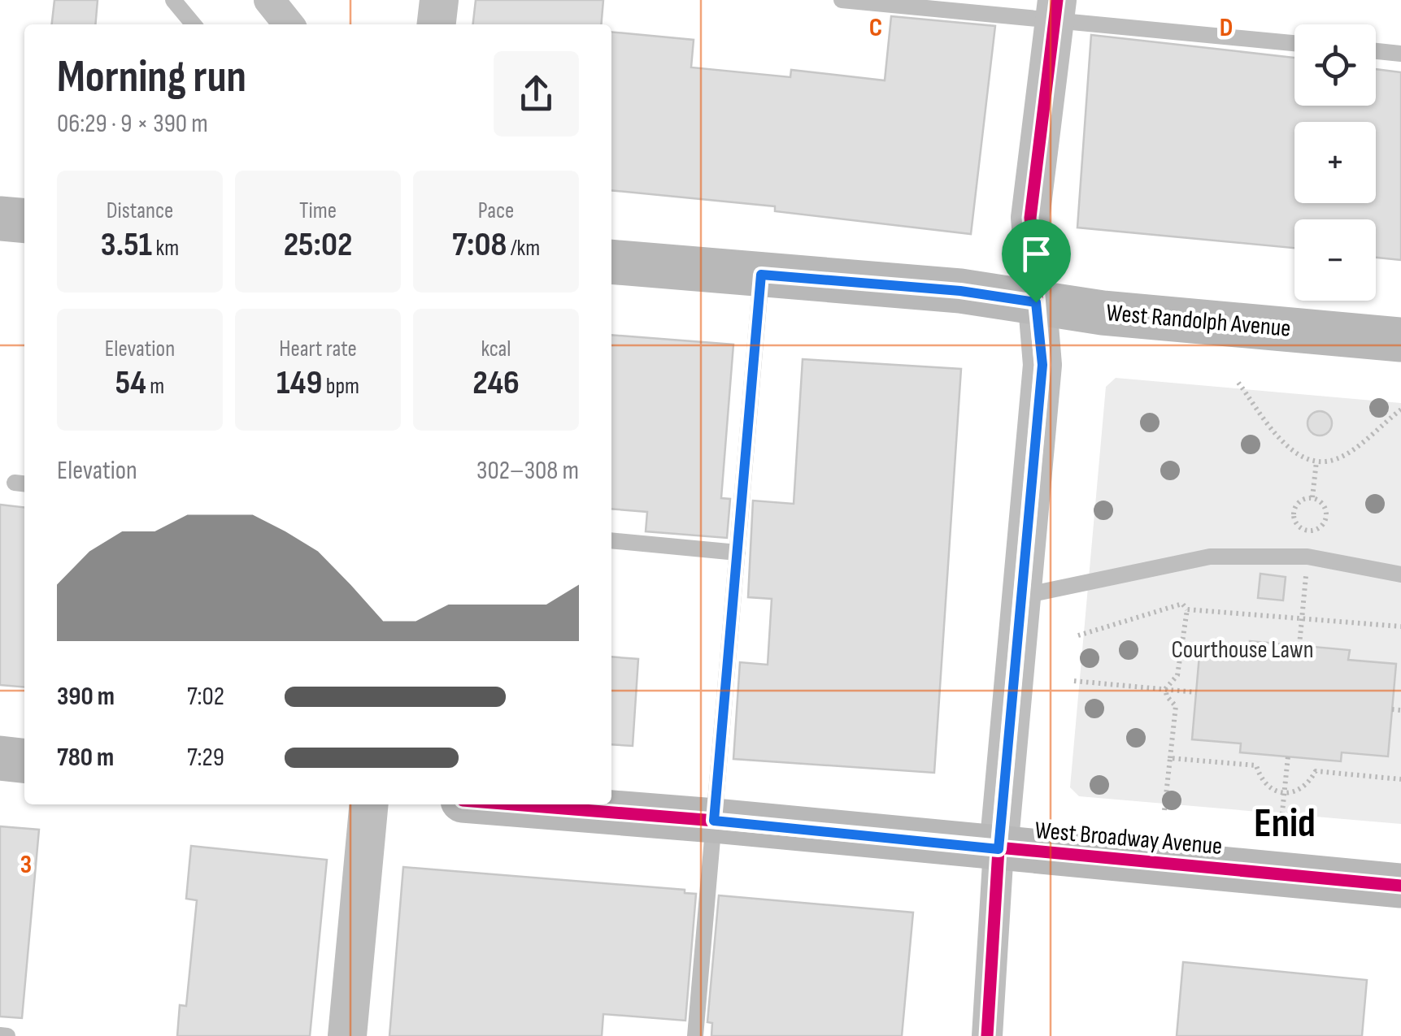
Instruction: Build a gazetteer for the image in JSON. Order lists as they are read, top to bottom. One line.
{"streets":{"main road":["West Randolph Avenue","West Broadway Avenue"]},"districts":["Enid"],"parks":["Courthouse Lawn"],"page":{"map_buttons":["+","−"],"heading":["Morning run","06:29 · 9 × 390 m"],"stats":[["Distance","3.51 km"],["Time","25:02"],["Pace","7:08 /km"],["Elevation","54 m"],["Heart rate","149 bpm"],["kcal","246"]],"chart":["Elevation","302–308 m"],"list":[{"name":"390 m","note":"7:02"},{"name":"780 m","note":"7:29"}]},"grid":{"columns":["C","D"],"rows":["3"]}}
